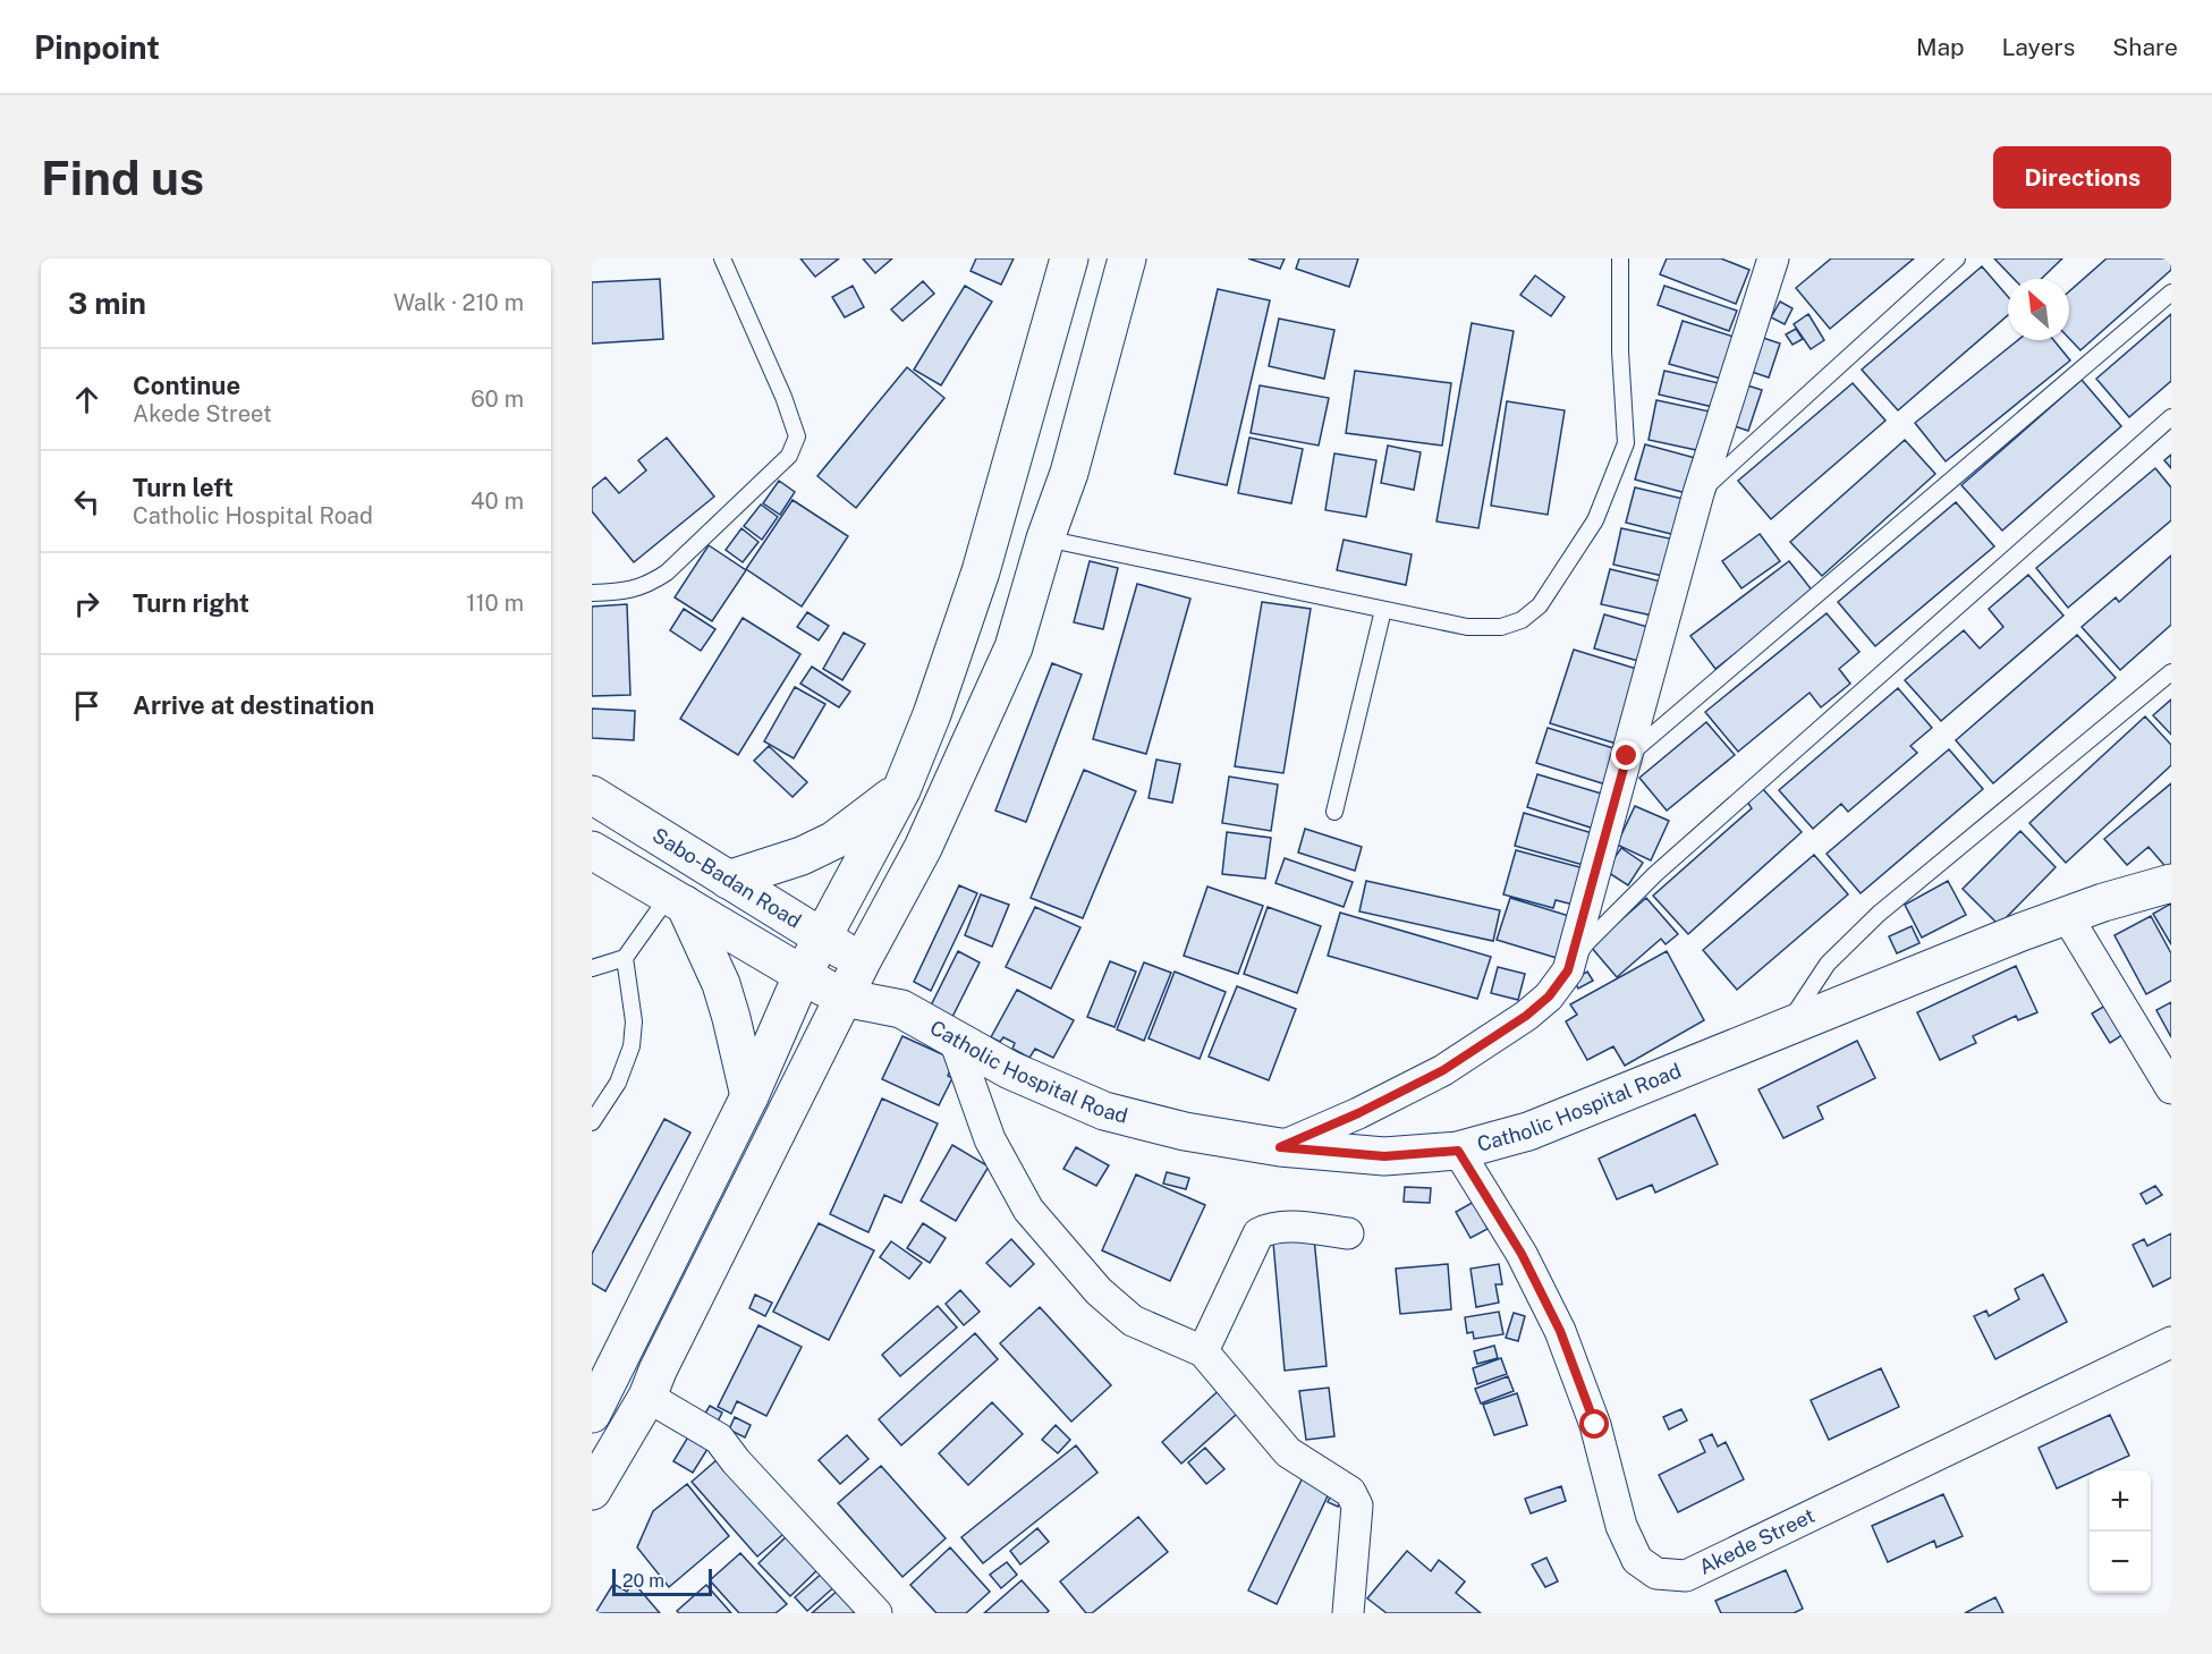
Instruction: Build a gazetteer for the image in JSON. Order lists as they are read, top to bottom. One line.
{"streets":{"main road":["Sabo-Badan Road","Catholic Hospital Road"],"street":["Akede Street"]},"crossings":[["Sabo-Badan Road","Catholic Hospital Road"],["Catholic Hospital Road","Akede Street"]],"scale_bar":"20 m","north":"top left","page":{"header":"Pinpoint","nav":["Map","Layers","Share"],"buttons":"Directions","title":"Find us","heading":["3 min","Walk · 210 m"],"list":[["Continue","Akede Street","60 m"],["Turn left","Catholic Hospital Road","40 m"],["Turn right","110 m"],"Arrive at destination"],"map_buttons":["+","−"],"scale":"20 m"}}
